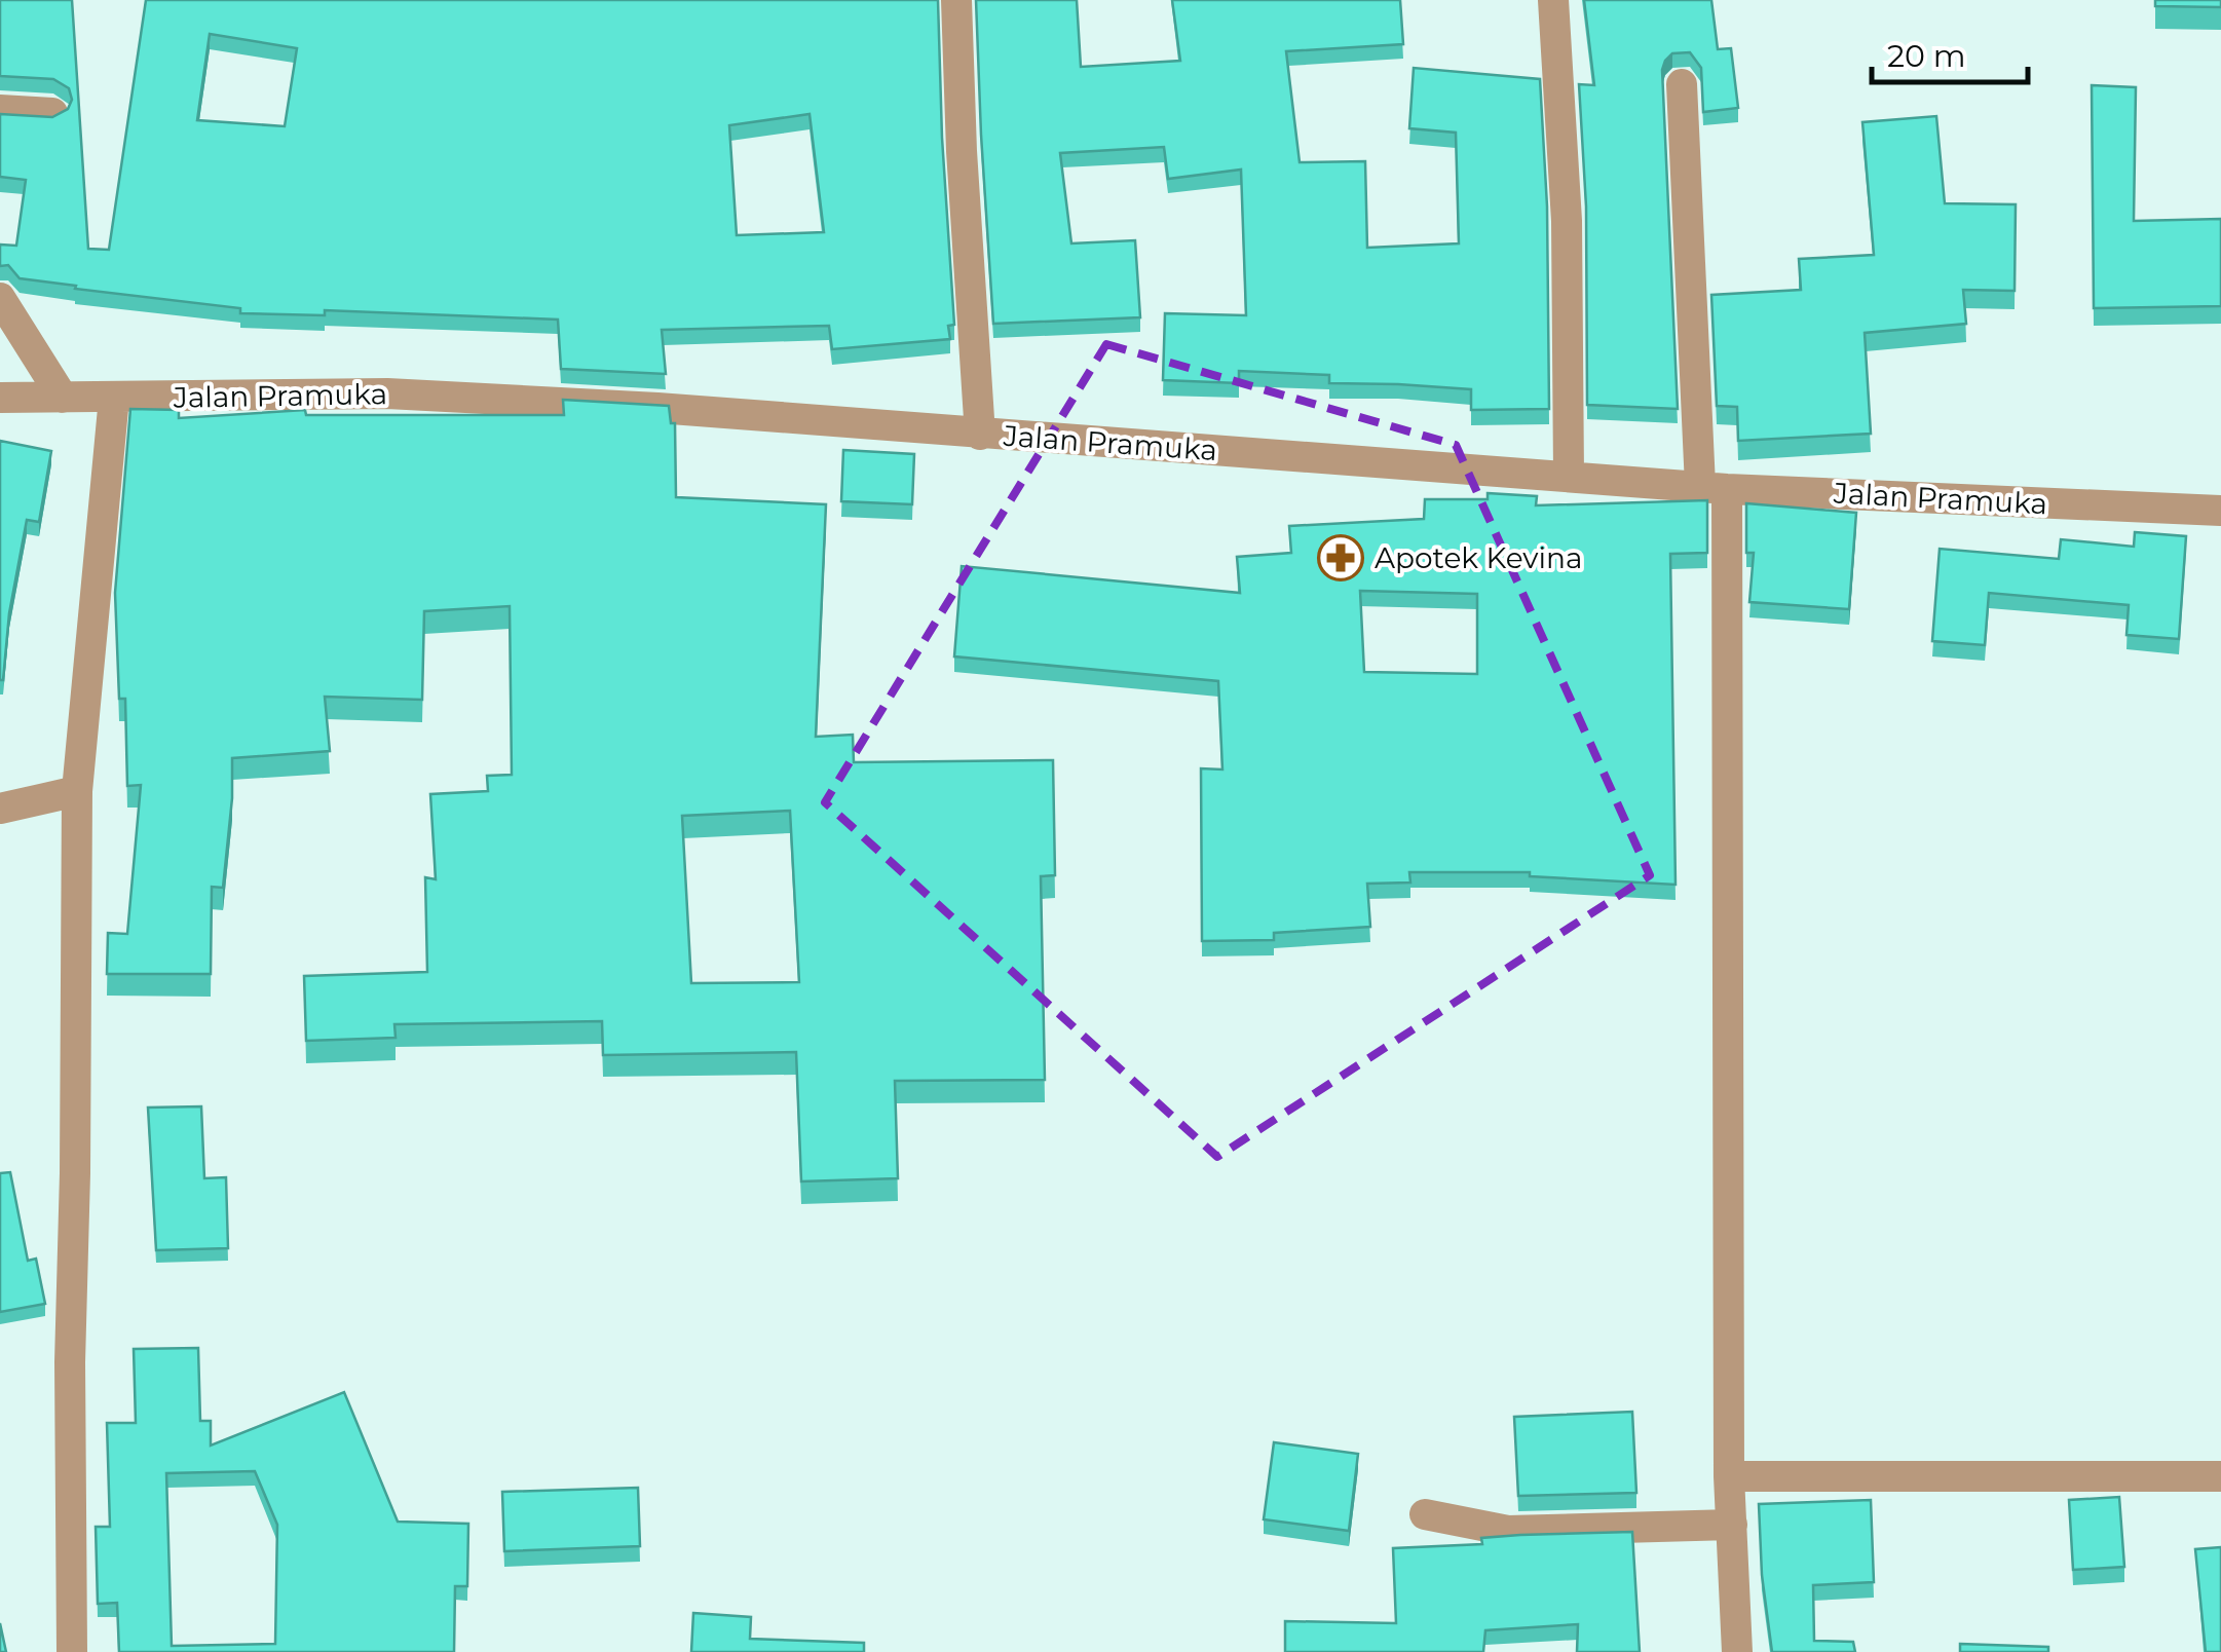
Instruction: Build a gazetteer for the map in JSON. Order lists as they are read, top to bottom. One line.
{"streets":{"street":["Jalan Pramuka"]},"places":{"pharmacy":["Apotek Kevina"]},"scale_bar":"20 m"}
